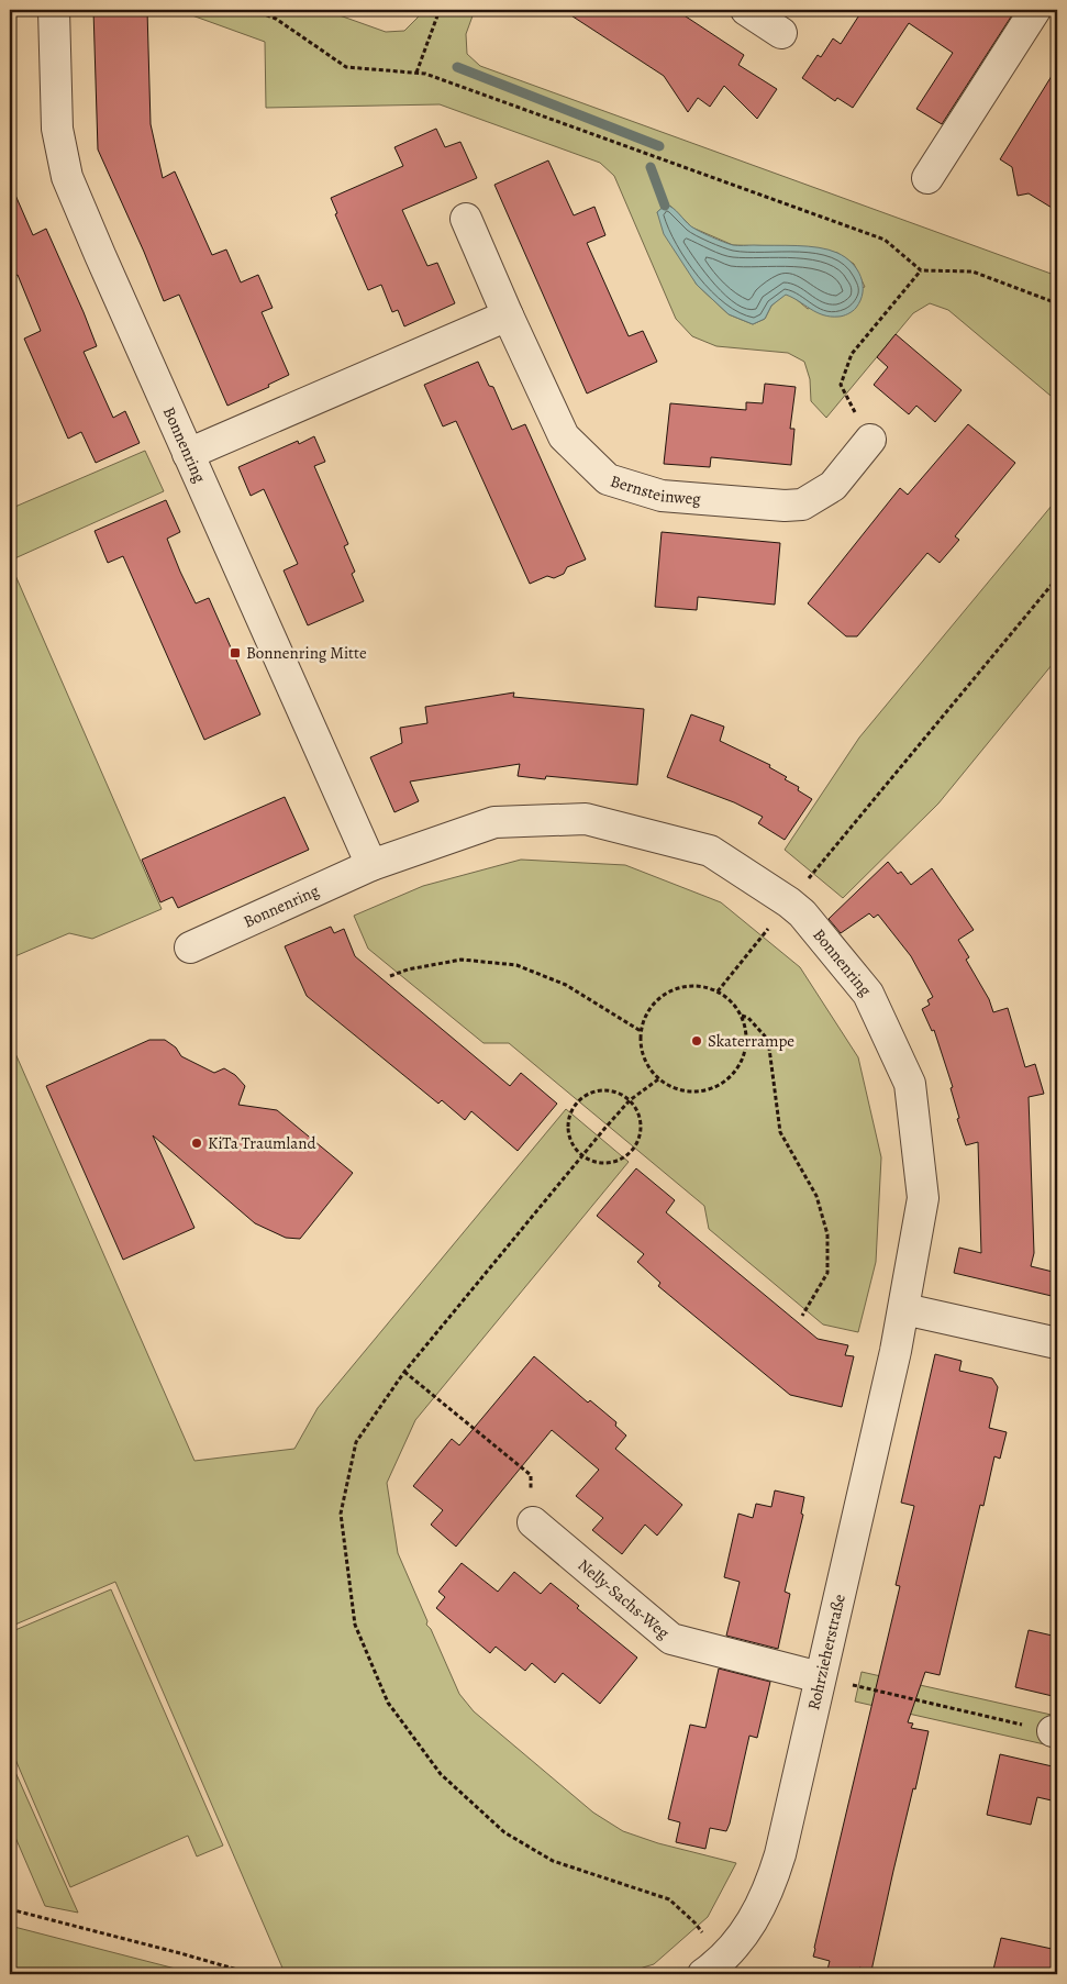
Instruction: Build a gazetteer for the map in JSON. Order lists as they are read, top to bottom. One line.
{"streets":{"street":["Bonnenring","Bernsteinweg","Nelly-Sachs-Weg","Rohrzieherstraße"]},"crossings":[["Bonnenring","Rohrzieherstraße"],["Nelly-Sachs-Weg","Rohrzieherstraße"]],"places":{"transit":["Bonnenring Mitte"],"other":["Skaterrampe","KiTa Traumland"]}}
